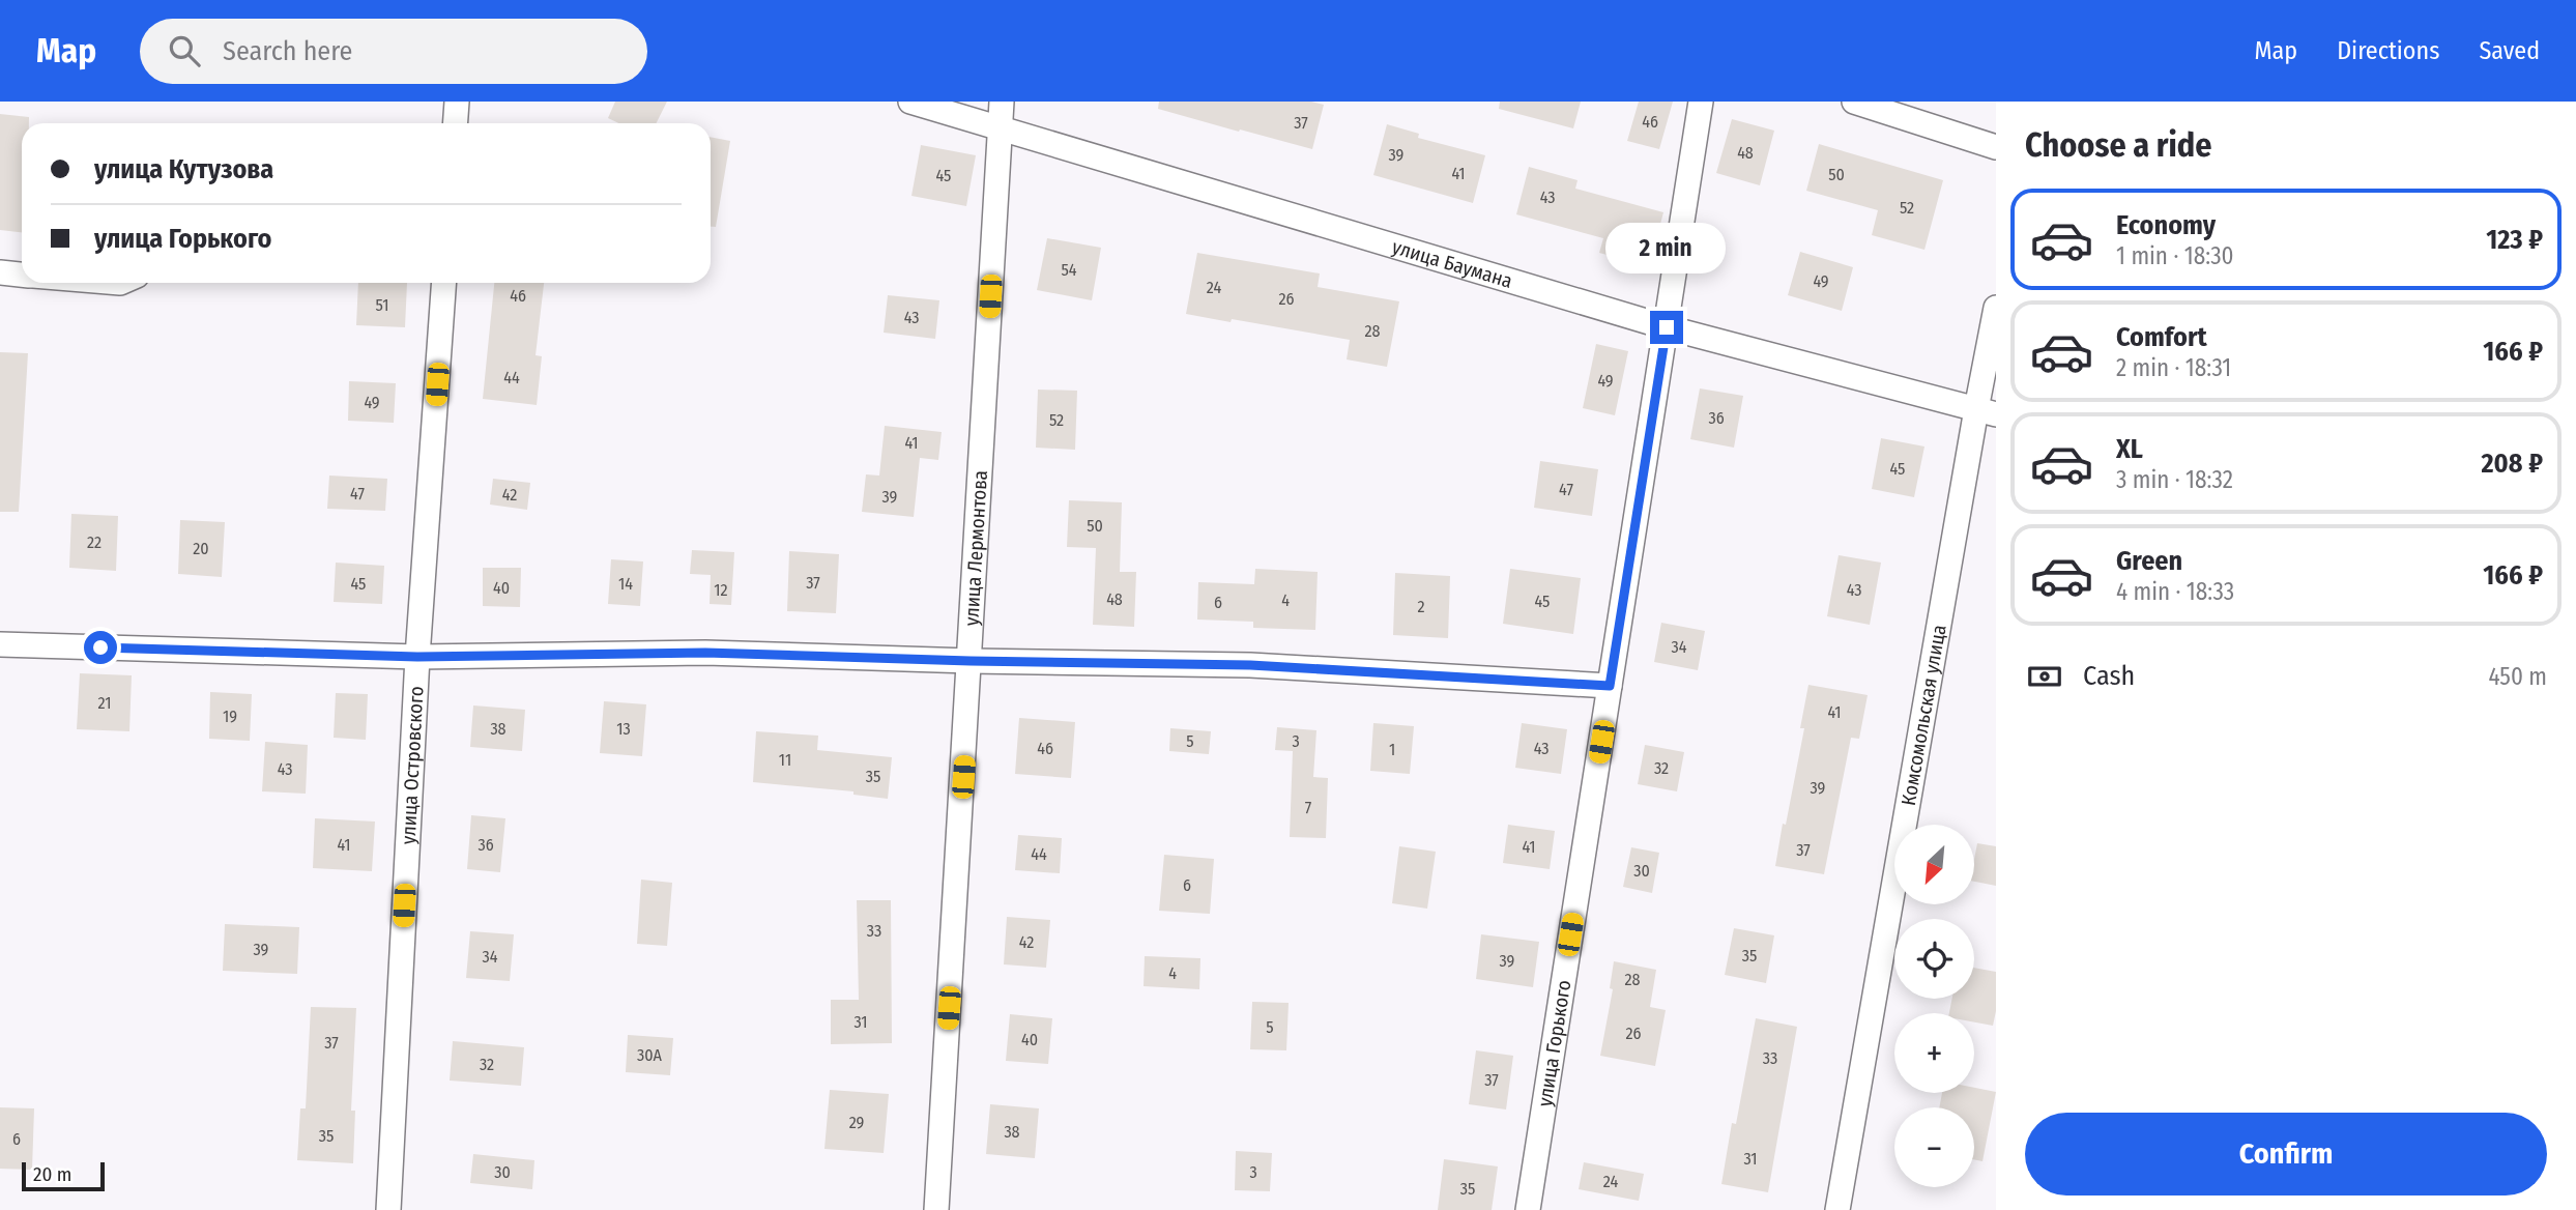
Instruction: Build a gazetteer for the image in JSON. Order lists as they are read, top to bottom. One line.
{"streets":{"street":["улица Баумана","улица Лермонтова","Комсомольская улица","улица Островского","улица Горького"]},"crossings":[["улица Баумана","улица Лермонтова"],["улица Баумана","Комсомольская улица"],["улица Баумана","улица Горького"]],"house_numbers":["46","37","48","39","41","50","45","43","52","54","49","24","46","26","51","43","28","44","49","49","36","52","41","45","47","47","42","39","50","22","20","37","45","14","40","12","43","48","4","45","6","2","34","21","41","19","38","13","5","3","46","43","1","11","32","43","35","39","7","41","36","41","37","44","30","6","33","42","39","35","34","39","4","28","31","5","26","40","37","30А","33","32","37","29","38","35","6","31","30","3","24","35"],"scale_bar":"20 m","north":"bottom left","page":{"header":"Map","search":"Search here","nav":["Map","Directions","Saved"],"heading":"Choose a ride","banner":["улица Кутузова","улица Горького"],"list":[{"name":"Economy","note":"1 min · 18:30","value":"123 ₽"},{"name":"Comfort","note":"2 min · 18:31","value":"166 ₽"},{"name":"XL","note":"3 min · 18:32","value":"208 ₽"},{"name":"Green","note":"4 min · 18:33","value":"166 ₽"}],"bubble":"2 min","pay":["Cash","450 m"],"map_buttons":["+","−"],"buttons":"Confirm","scale":"20 m"}}
